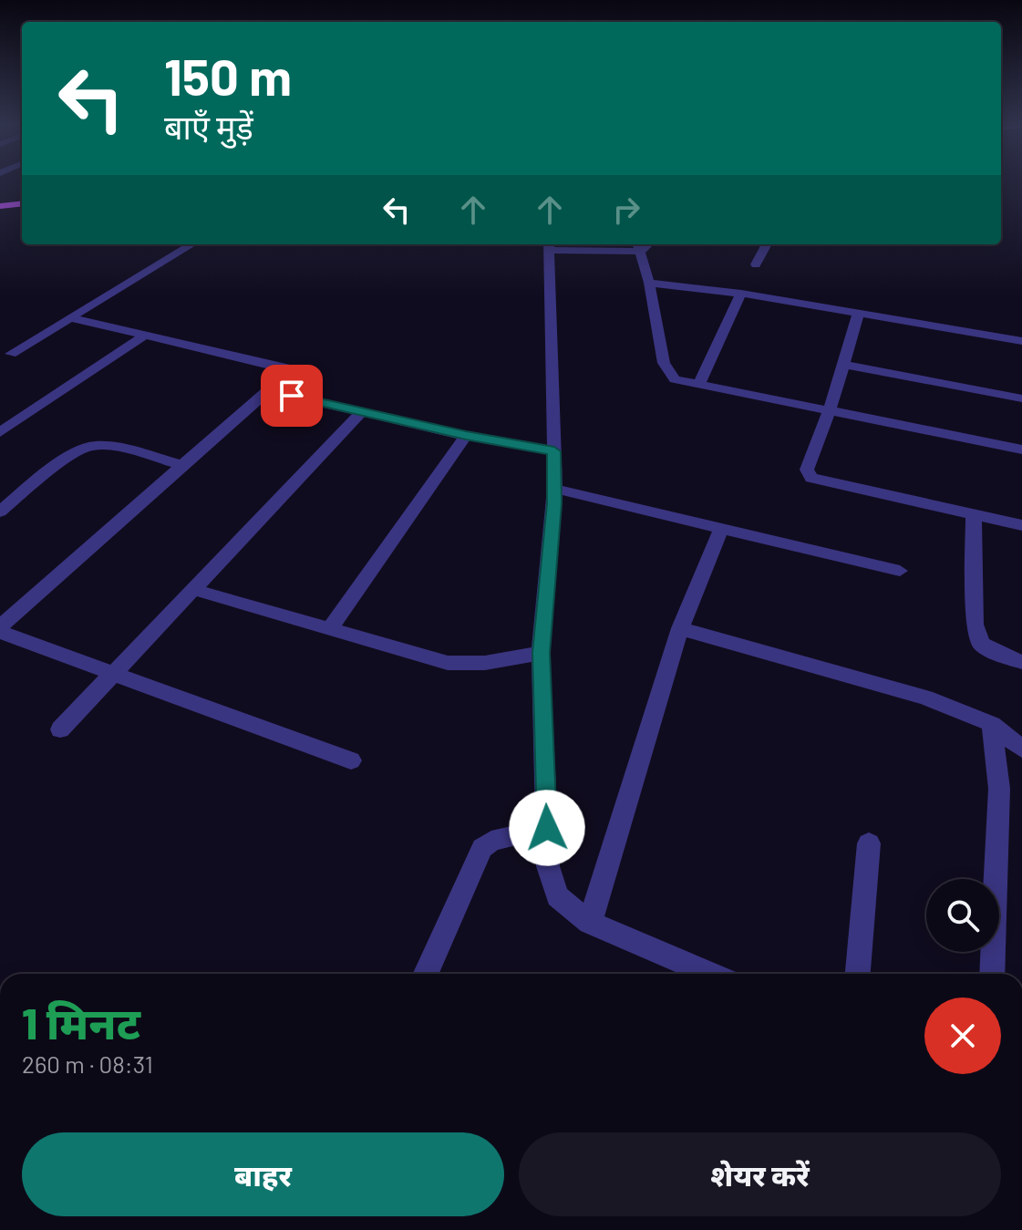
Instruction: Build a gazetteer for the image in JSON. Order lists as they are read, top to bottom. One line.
{"page":{"turn":["150 m","बाएँ मुड़ें"],"heading":["1 मिनट","260 m · 08:31"],"buttons":["बाहर","शेयर करें"]}}
